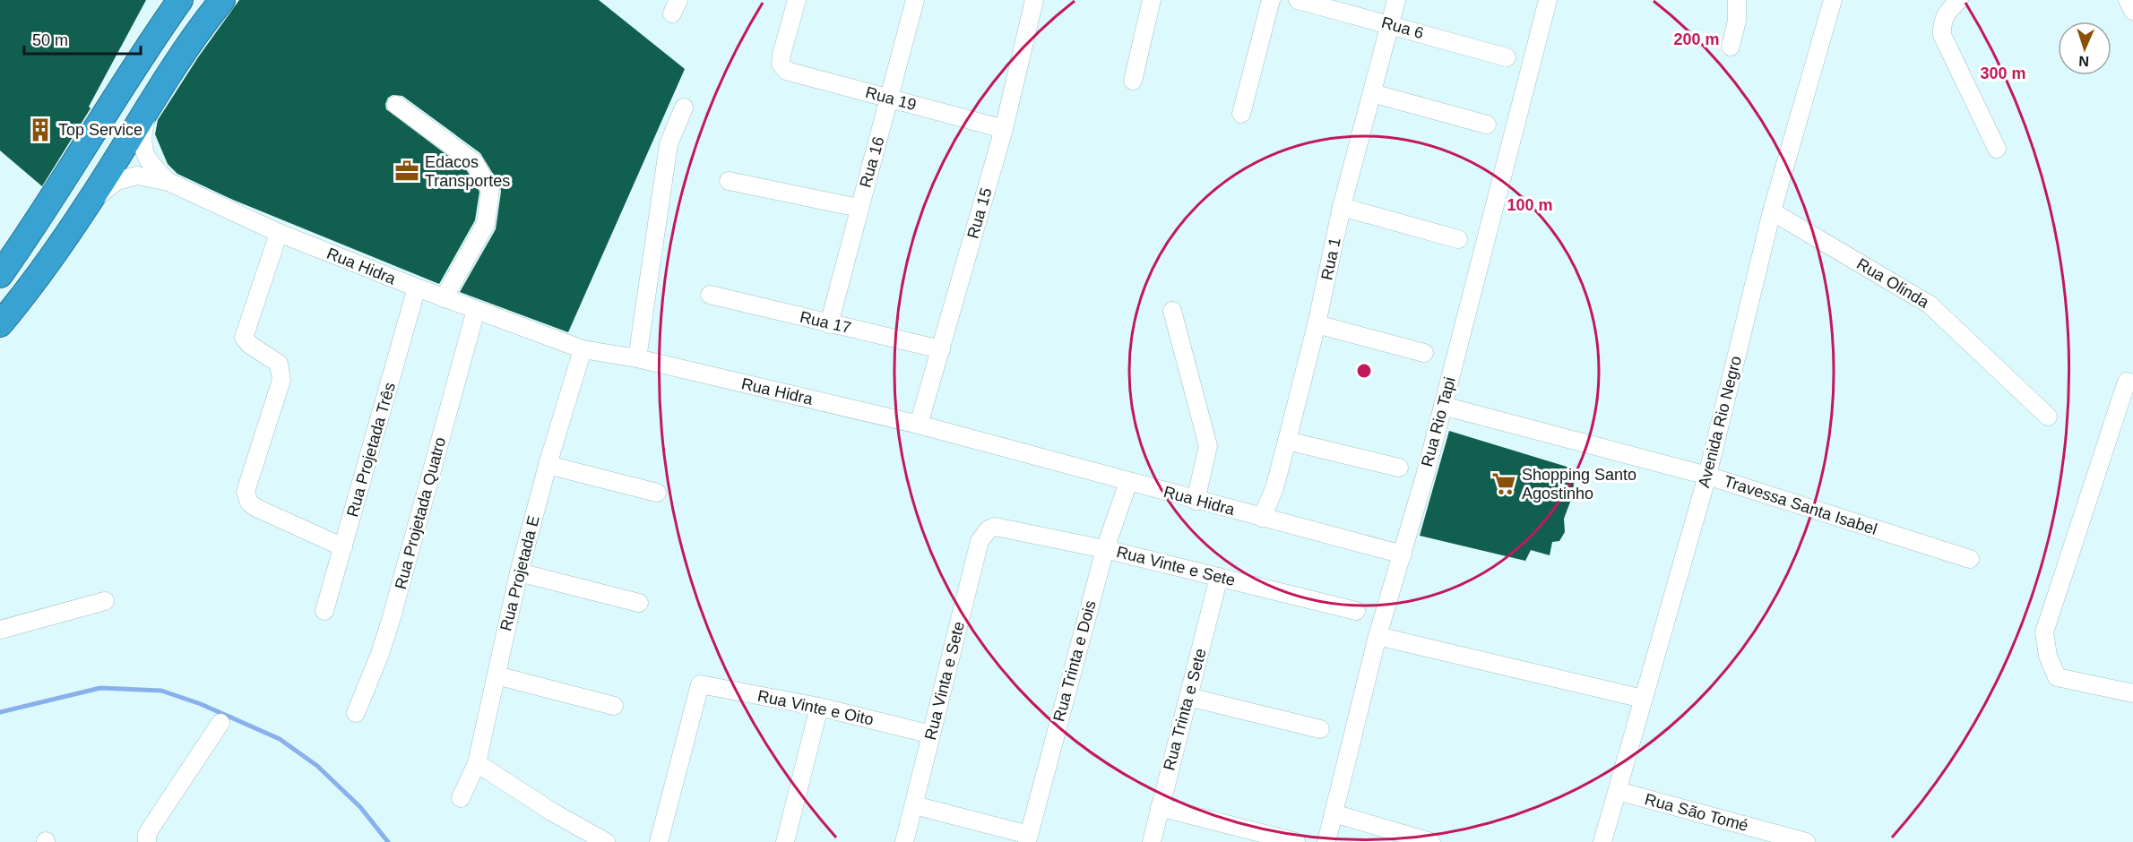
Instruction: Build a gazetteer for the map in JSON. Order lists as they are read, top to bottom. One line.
{"streets":{"street":["Rua 6","Rua 19","Rua 16","Rua 15","Rua 1","Rua Hidra","Rua Olinda","Rua 17","Rua Rio Tapi","Avenida Rio Negro","Rua Projetada Três","Travessa Santa Isabel","Rua Projetada Quatro","Rua Vinte e Sete","Rua Projetada E","Rua Trinta e Dois","Rua Vinta e Sete","Rua Vinte e Oito","Rua Trinta e Sete","Rua São Tomé"]},"crossings":[["Rua 6","Rua 1"],["Rua 19","Rua 16"],["Rua 19","Rua 15"],["Rua 16","Rua 17"],["Rua 15","Rua Hidra"],["Rua 15","Rua 17"],["Rua 1","Rua Hidra"],["Rua Hidra","Rua Rio Tapi"],["Rua Hidra","Rua Projetada Três"],["Rua Hidra","Rua Projetada Quatro"],["Rua Hidra","Rua Projetada E"],["Rua Hidra","Rua Trinta e Dois"],["Rua Olinda","Avenida Rio Negro"],["Rua Rio Tapi","Travessa Santa Isabel"],["Avenida Rio Negro","Travessa Santa Isabel"],["Avenida Rio Negro","Rua São Tomé"],["Rua Vinte e Sete","Rua Trinta e Dois"],["Rua Vinte e Sete","Rua Vinta e Sete"],["Rua Vinte e Sete","Rua Trinta e Sete"],["Rua Vinta e Sete","Rua Vinte e Oito"]],"places":{"building":["Top Service"],"office":["Edacos Transportes"],"supermarket":["Shopping Santo Agostinho"]},"scale_bar":"50 m","north":"bottom","rings":["200 m","300 m","100 m"]}
